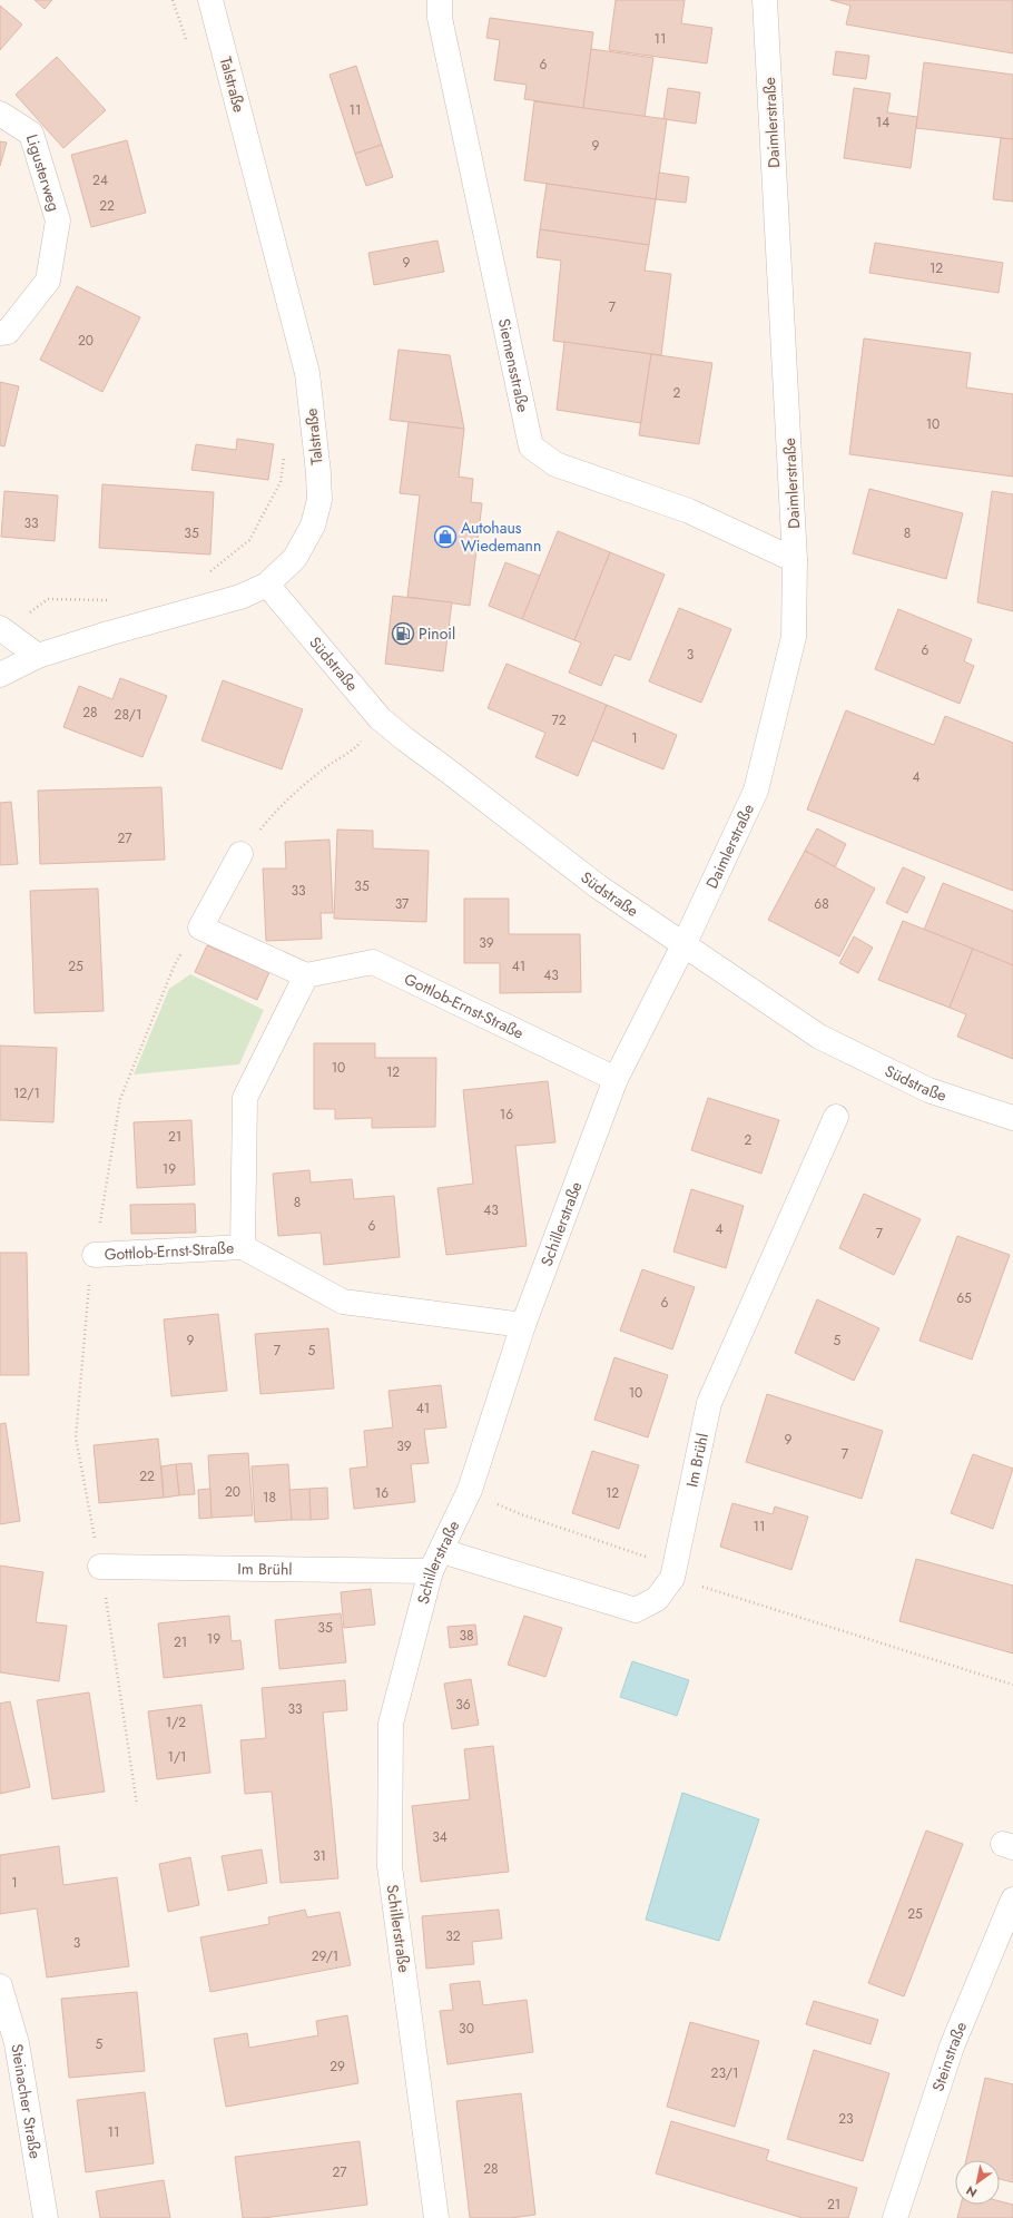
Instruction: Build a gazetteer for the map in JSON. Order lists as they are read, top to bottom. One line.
{"streets":{"street":["Talstraße","Daimlerstraße","Ligusterweg","Siemensstraße","Südstraße","Gottlob-Ernst-Straße","Schillerstraße","Im Brühl","Steinstraße","Steinacher Straße"]},"crossings":[["Talstraße","Südstraße"],["Daimlerstraße","Siemensstraße"],["Daimlerstraße","Südstraße"],["Daimlerstraße","Schillerstraße"],["Südstraße","Schillerstraße"],["Gottlob-Ernst-Straße","Schillerstraße"],["Schillerstraße","Im Brühl"]],"places":{"shop":["Autohaus Wiedemann"],"fuel station":["Pinoil"]},"house_numbers":["11","6","11","14","9","24","22","9","12","7","20","2","10","33","35","8","6","3","28","28/1","72","1","4","27","35","33","37","68","39","25","41","43","10","12","12/1","16","21","2","19","8","43","6","4","7","65","6","9","5","7","5","10","41","9","39","7","22","20","16","12","18","11","35","38","19","21","36","33","1/2","1/1","34","31","1","25","32","3","29/1","30","5","29","23/1","23","11","28","27","21"],"north":"bottom left"}
